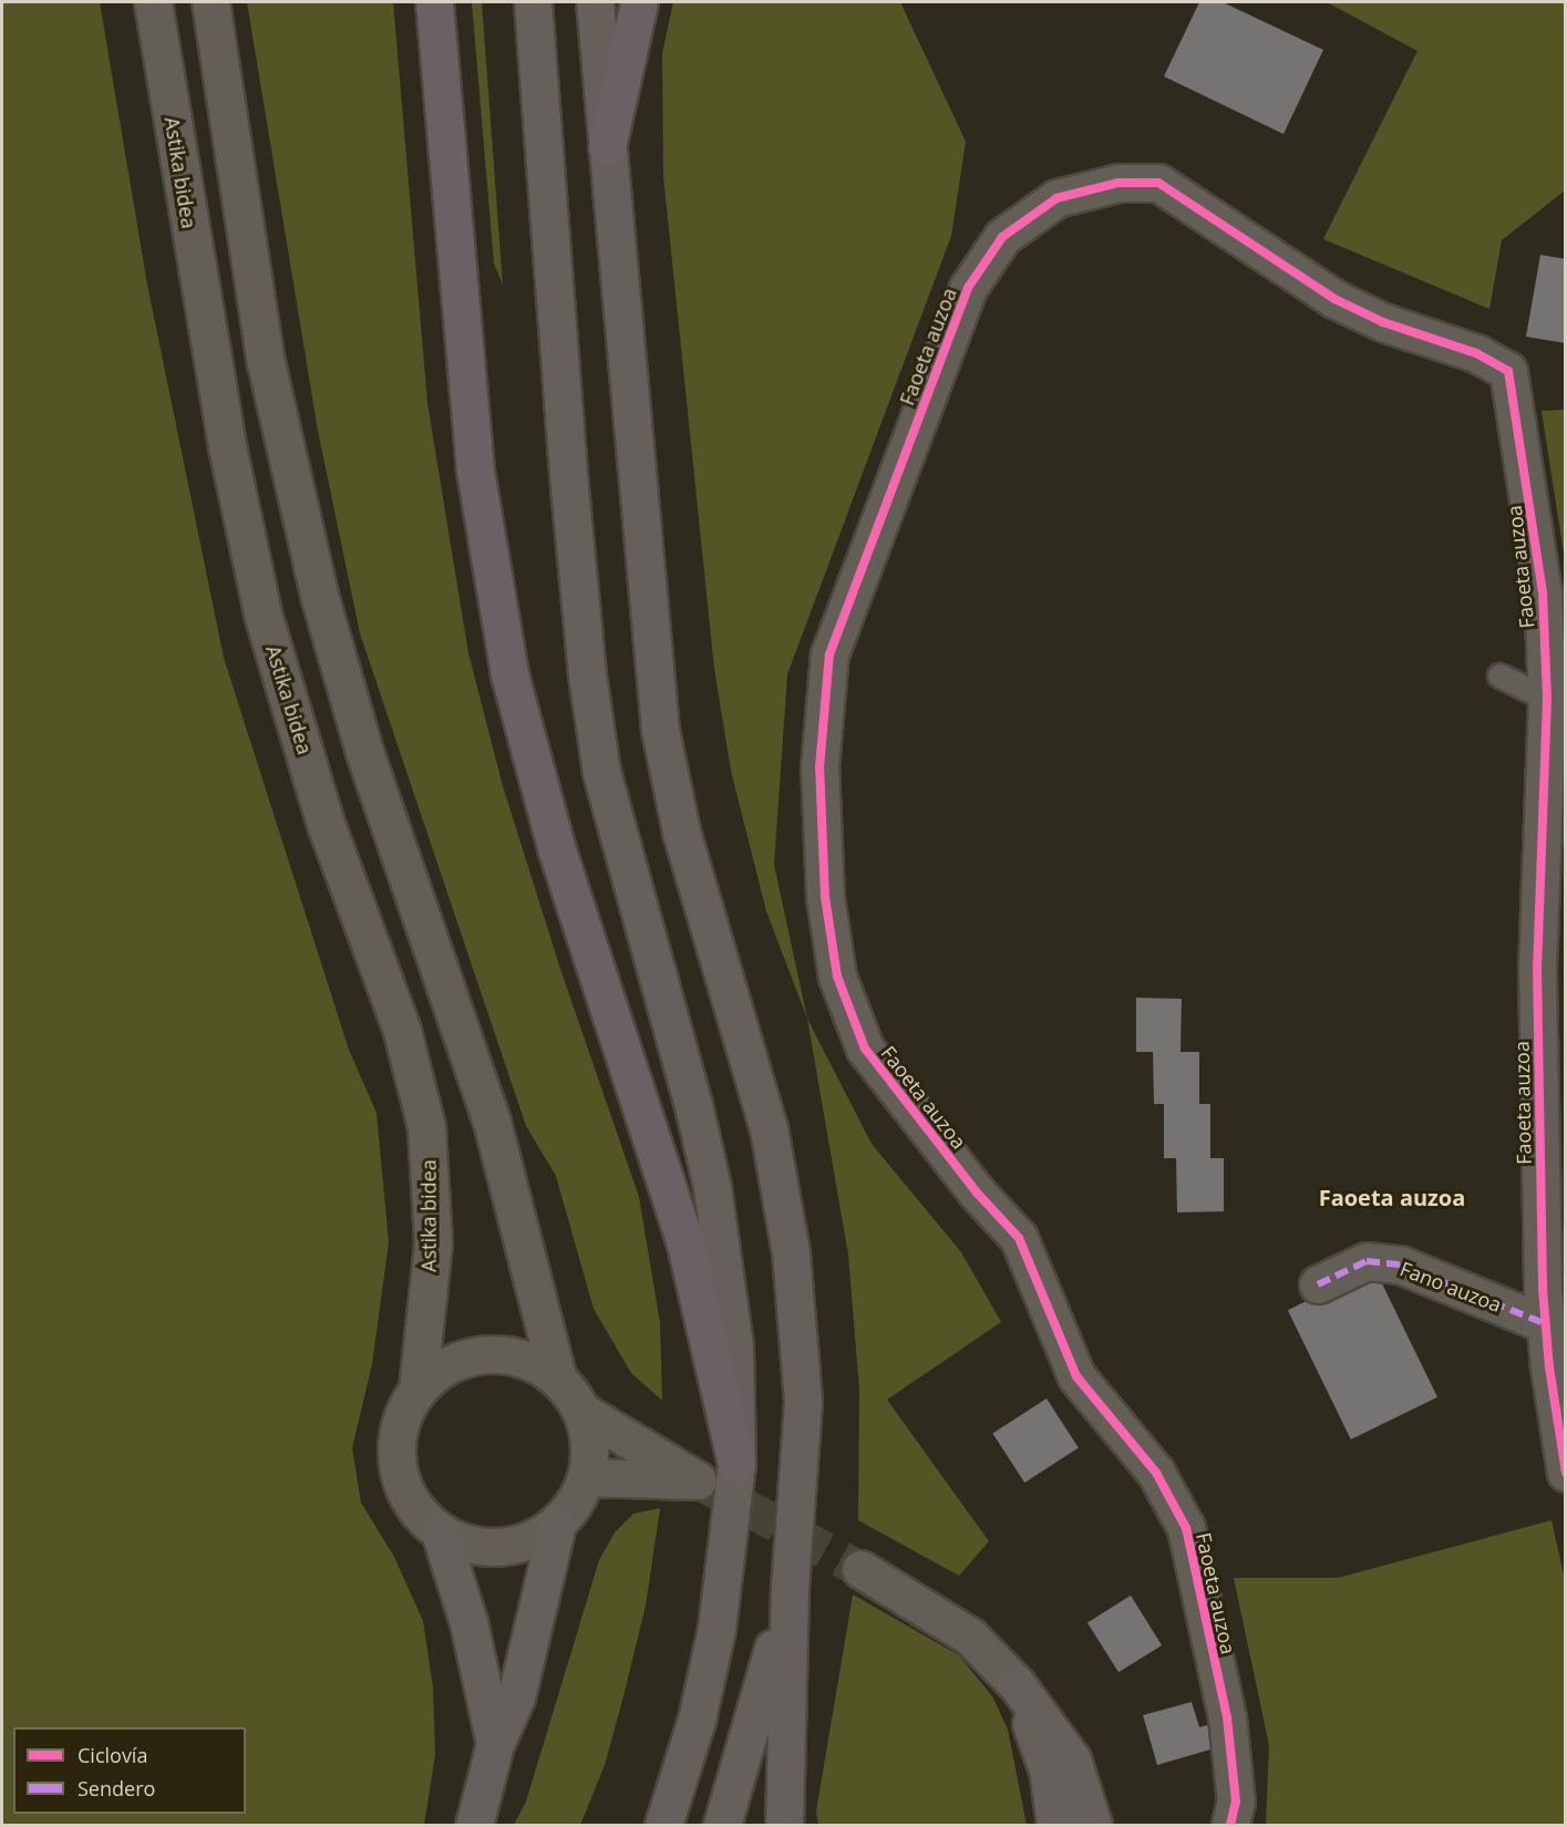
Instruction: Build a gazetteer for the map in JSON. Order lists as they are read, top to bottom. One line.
{"streets":{"street":["Astika bidea","Faoeta auzoa","Fano auzoa"]},"crossings":[["Faoeta auzoa","Fano auzoa"]],"districts":["Faoeta auzoa"],"legend":["Ciclovía","Sendero"]}
